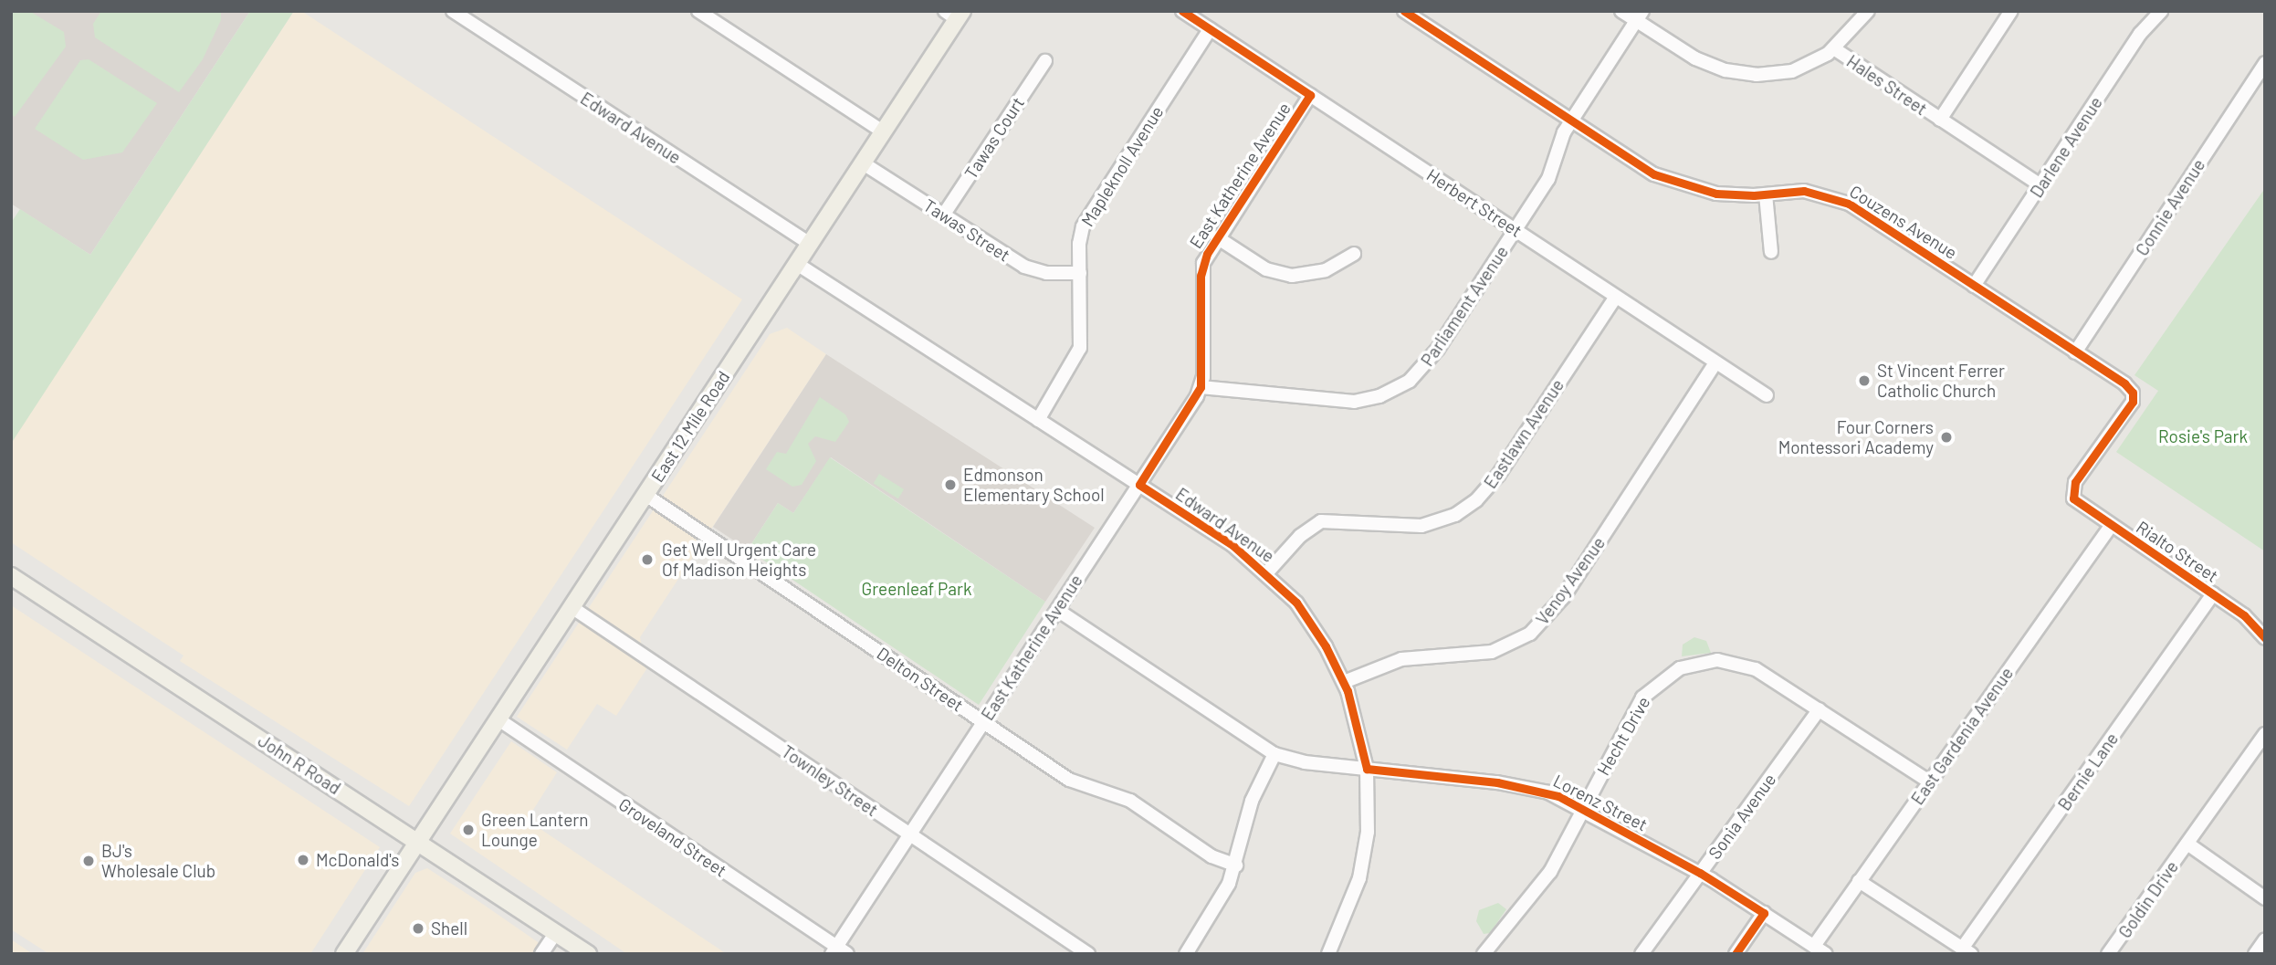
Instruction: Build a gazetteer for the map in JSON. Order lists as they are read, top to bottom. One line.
{"streets":{"main road":["East 12 Mile Road","John R Road"],"street":["Hales Street","Edward Avenue","Tawas Court","Darlene Avenue","Mapleknoll Avenue","East Katherine Avenue","Herbert Street","Connie Avenue","Couzens Avenue","Tawas Street","Parliament Avenue","Eastlawn Avenue","Rialto Street","Venoy Avenue","Delton Street","Hecht Drive","East Gardenia Avenue","Bernie Lane","Townley Street","Lorenz Street","Sonia Avenue","Groveland Street","Goldin Drive"]},"crossings":[["Hales Street","Darlene Avenue"],["Hales Street","Parliament Avenue"],["Edward Avenue","Mapleknoll Avenue"],["Edward Avenue","East Katherine Avenue"],["Edward Avenue","East 12 Mile Road"],["Edward Avenue","Eastlawn Avenue"],["Edward Avenue","Venoy Avenue"],["Edward Avenue","Lorenz Street"],["Tawas Court","Tawas Street"],["Darlene Avenue","Couzens Avenue"],["Mapleknoll Avenue","Herbert Street"],["Mapleknoll Avenue","Tawas Street"],["East Katherine Avenue","Herbert Street"],["East Katherine Avenue","Parliament Avenue"],["East Katherine Avenue","Delton Street"],["East Katherine Avenue","Townley Street"],["East Katherine Avenue","Lorenz Street"],["East Katherine Avenue","Groveland Street"],["Herbert Street","Parliament Avenue"],["Herbert Street","Eastlawn Avenue"],["Herbert Street","Venoy Avenue"],["Connie Avenue","Couzens Avenue"],["Couzens Avenue","Parliament Avenue"],["Couzens Avenue","Rialto Street"],["Tawas Street","East 12 Mile Road"],["East 12 Mile Road","Delton Street"],["East 12 Mile Road","John R Road"],["East 12 Mile Road","Townley Street"],["East 12 Mile Road","Groveland Street"],["Rialto Street","East Gardenia Avenue"],["Rialto Street","Bernie Lane"],["Hecht Drive","East Gardenia Avenue"],["Hecht Drive","Lorenz Street"],["Hecht Drive","Sonia Avenue"],["East Gardenia Avenue","Lorenz Street"],["Lorenz Street","Sonia Avenue"]],"parks":["Rosie's Park","Greenleaf Park"],"places":["St Vincent Ferrer Catholic Church","Four Corners Montessori Academy","Edmonson Elementary School","Get Well Urgent Care Of Madison Heights","Green Lantern Lounge","McDonald's","BJ's Wholesale Club","Shell"]}
